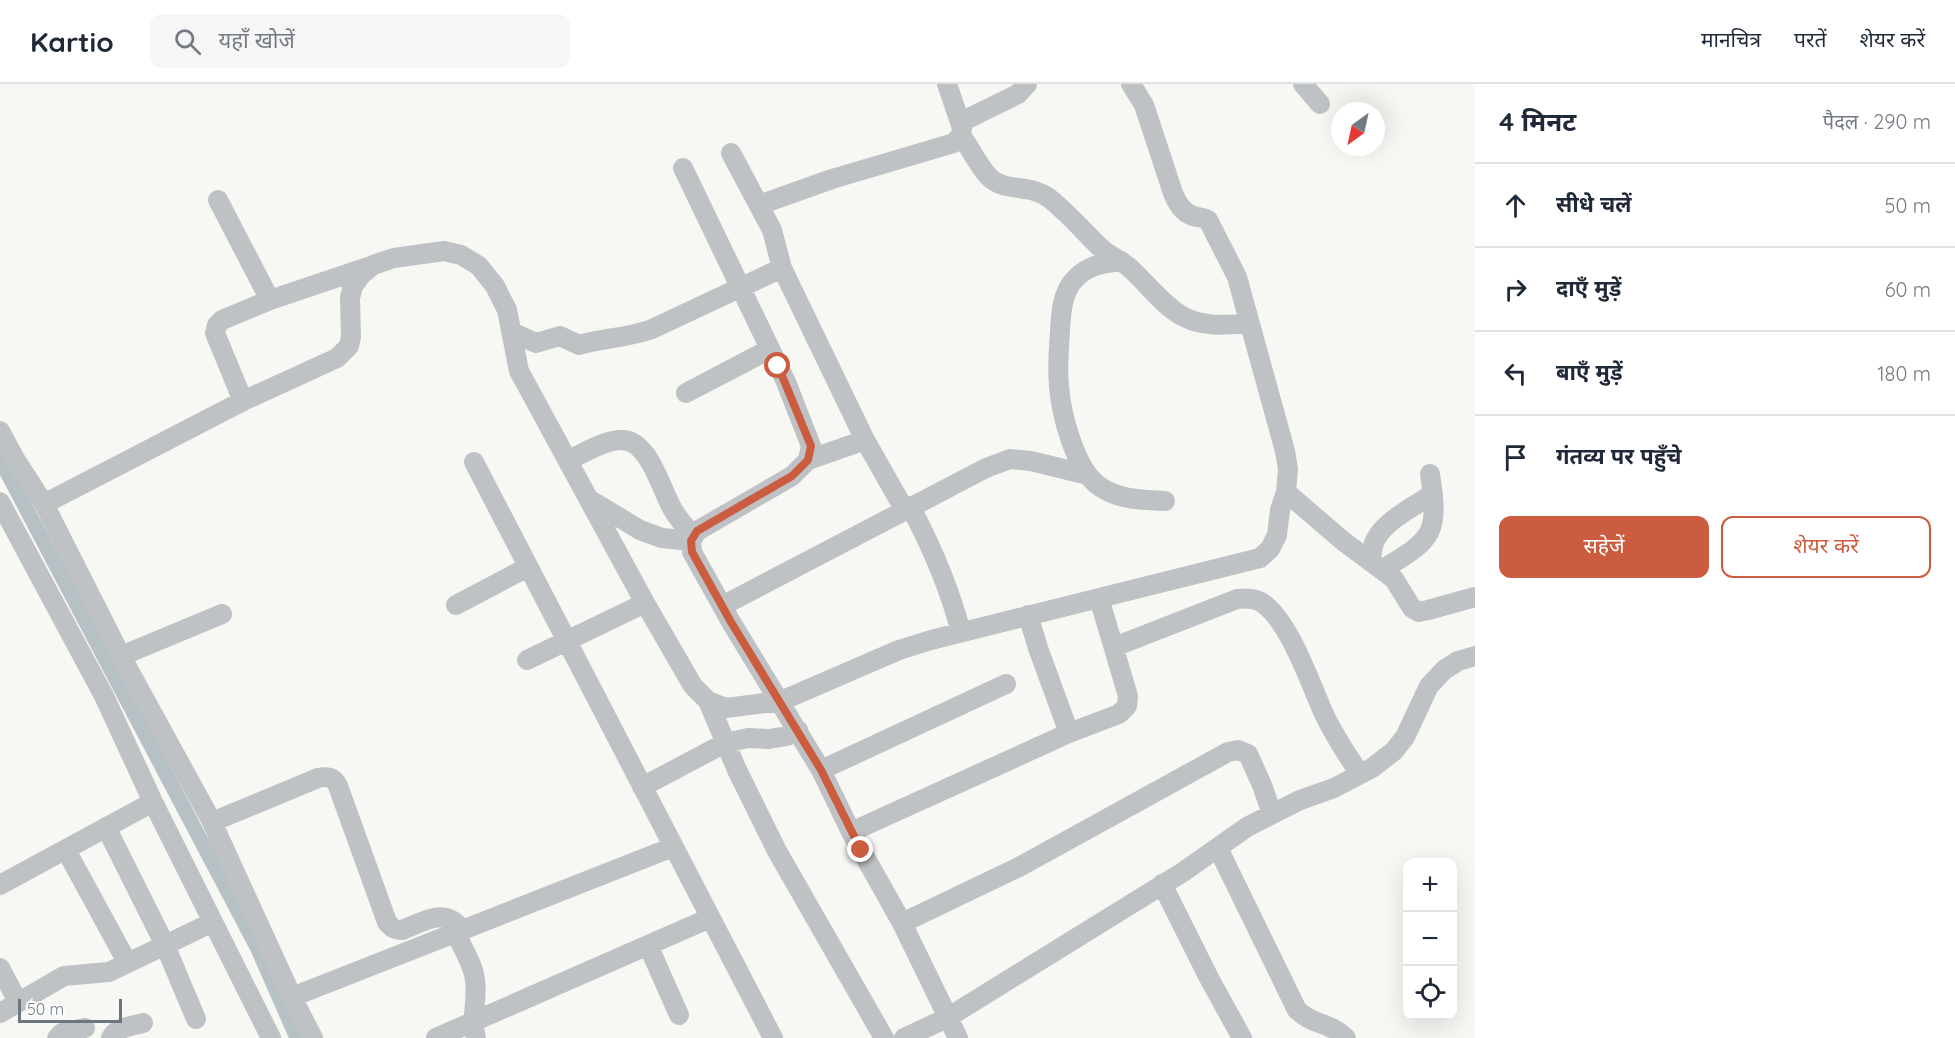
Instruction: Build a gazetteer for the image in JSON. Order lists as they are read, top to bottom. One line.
{"scale_bar":"50 m","north":"bottom left","page":{"header":"Kartio","search":"यहाँ खोजें","nav":["मानचित्र","परतें","शेयर करें"],"heading":["4 मिनट","पैदल · 290 m"],"list":[["सीधे चलें","50 m"],["दाएँ मुड़ें","60 m"],["बाएँ मुड़ें","180 m"],"गंतव्य पर पहुँचे"],"buttons":["सहेजें","शेयर करें"],"map_buttons":["+","−"],"scale":"50 m"}}
